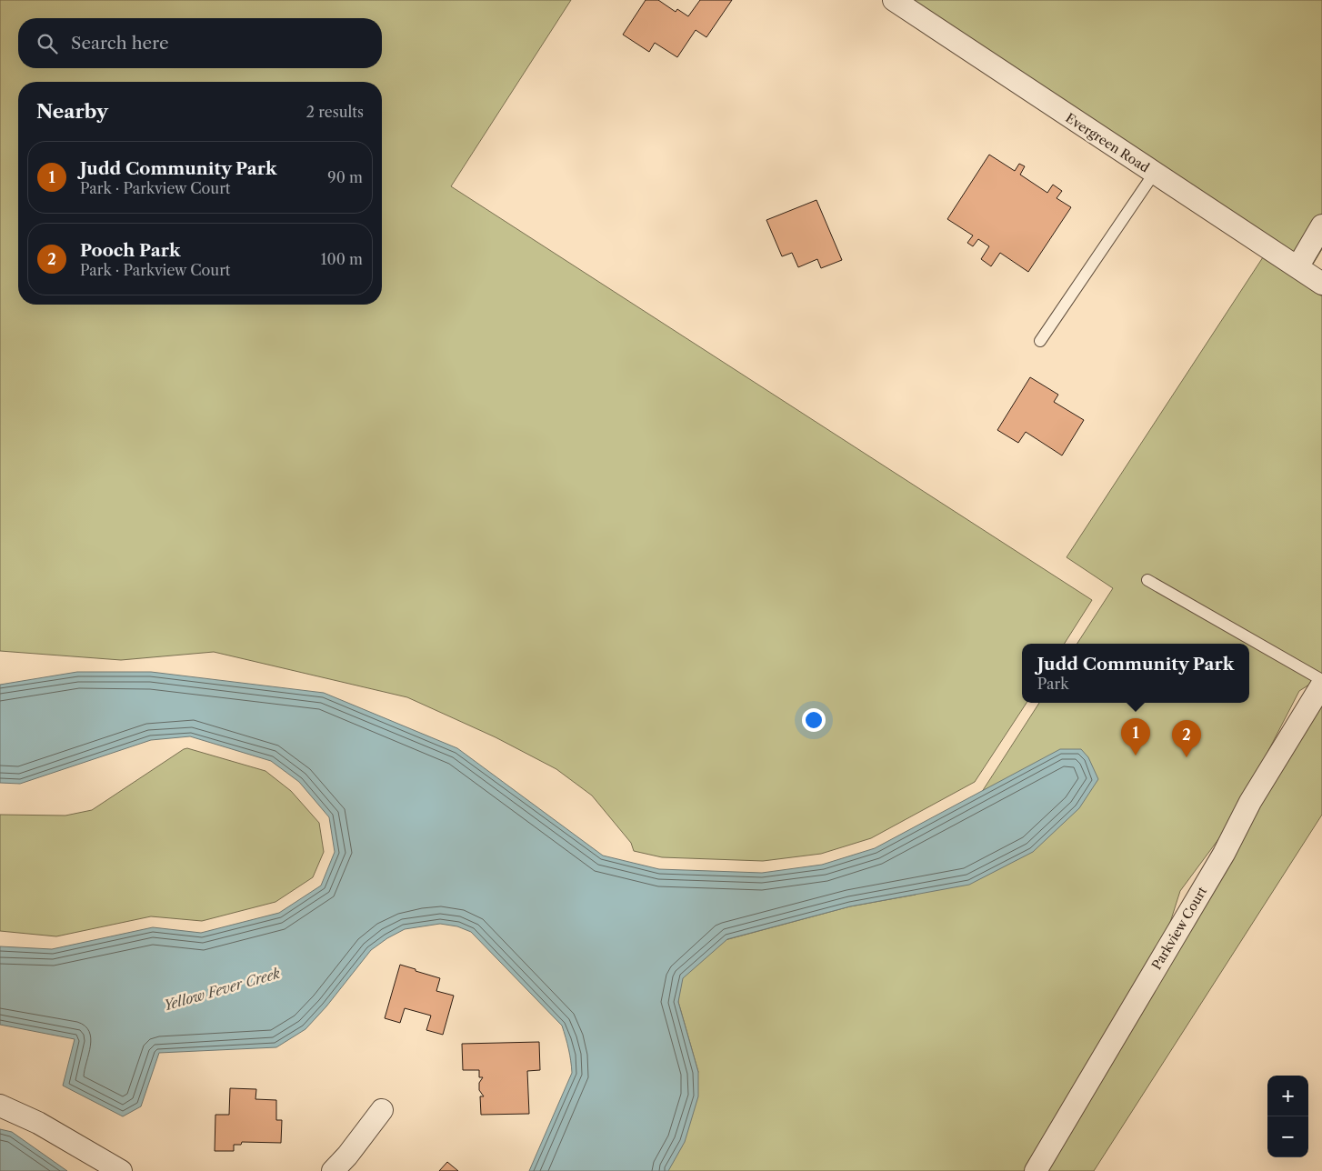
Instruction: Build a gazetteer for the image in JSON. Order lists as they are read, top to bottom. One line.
{"streets":{"street":["Evergreen Road","Parkview Court"]},"water":["Yellow Fever Creek"],"page":{"search":"Search here","heading":["Nearby","2 results"],"list":[{"mark":"1","name":"Judd Community Park","note":"Park · Parkview Court","value":"90 m"},{"mark":"2","name":"Pooch Park","note":"Park · Parkview Court","value":"100 m"}],"popup":["Judd Community Park","Park"],"pins":["1","2"],"map_buttons":["+","−"]}}
